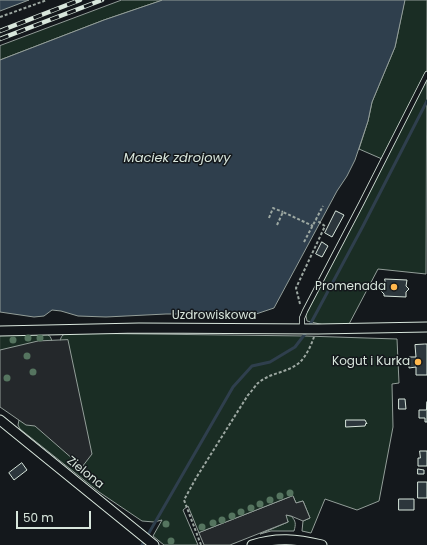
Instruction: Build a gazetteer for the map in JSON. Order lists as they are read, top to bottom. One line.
{"streets":{"street":["Uzdrowiskowa","Zielona"]},"water":["Maciek zdrojowy"],"places":["Promenada","Kogut i Kurka"],"scale_bar":"50 m"}
